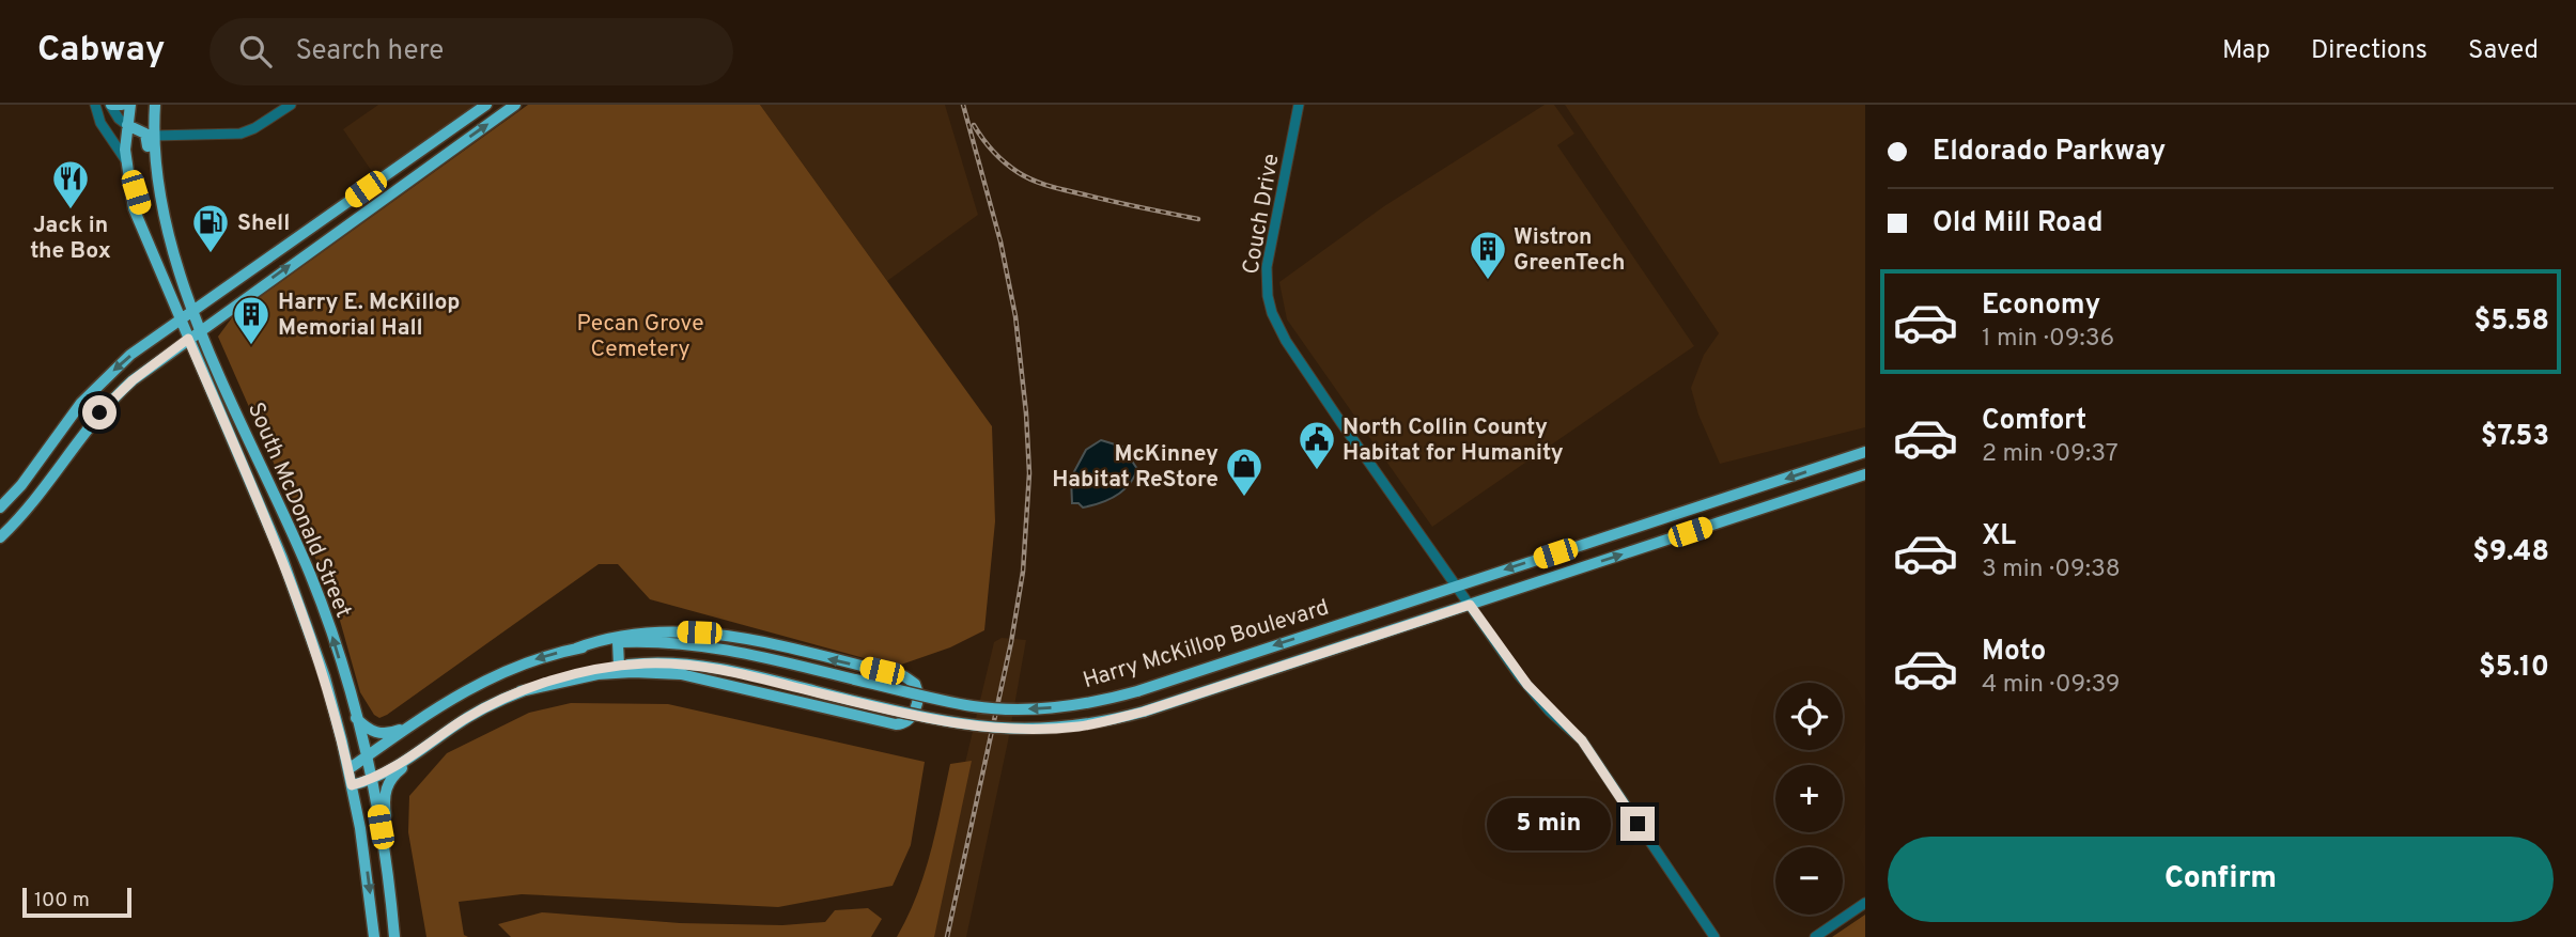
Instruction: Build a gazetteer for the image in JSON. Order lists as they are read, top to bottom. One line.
{"streets":{"main road":["South McDonald Street","Harry McKillop Boulevard"],"street":["Couch Drive"]},"crossings":[["Couch Drive","Harry McKillop Boulevard"],["South McDonald Street","Harry McKillop Boulevard"]],"parks":["Pecan Grove Cemetery"],"places":{"restaurant":["Jack in the Box"],"fuel station":["Shell"],"building":["Wistron GreenTech","Harry E. McKillop Memorial Hall"],"public building":["North Collin County Habitat for Humanity"],"shop":["McKinney Habitat ReStore"]},"scale_bar":"100 m","page":{"header":"Cabway","search":"Search here","nav":["Map","Directions","Saved"],"banner":["Eldorado Parkway","Old Mill Road"],"list":[{"name":"Economy","note":"1 min · 09:36","value":"$5.58"},{"name":"Comfort","note":"2 min · 09:37","value":"$7.53"},{"name":"XL","note":"3 min · 09:38","value":"$9.48"},{"name":"Moto","note":"4 min · 09:39","value":"$5.10"}],"map_buttons":["+","−"],"bubble":"5 min","buttons":"Confirm","scale":"100 m"}}
